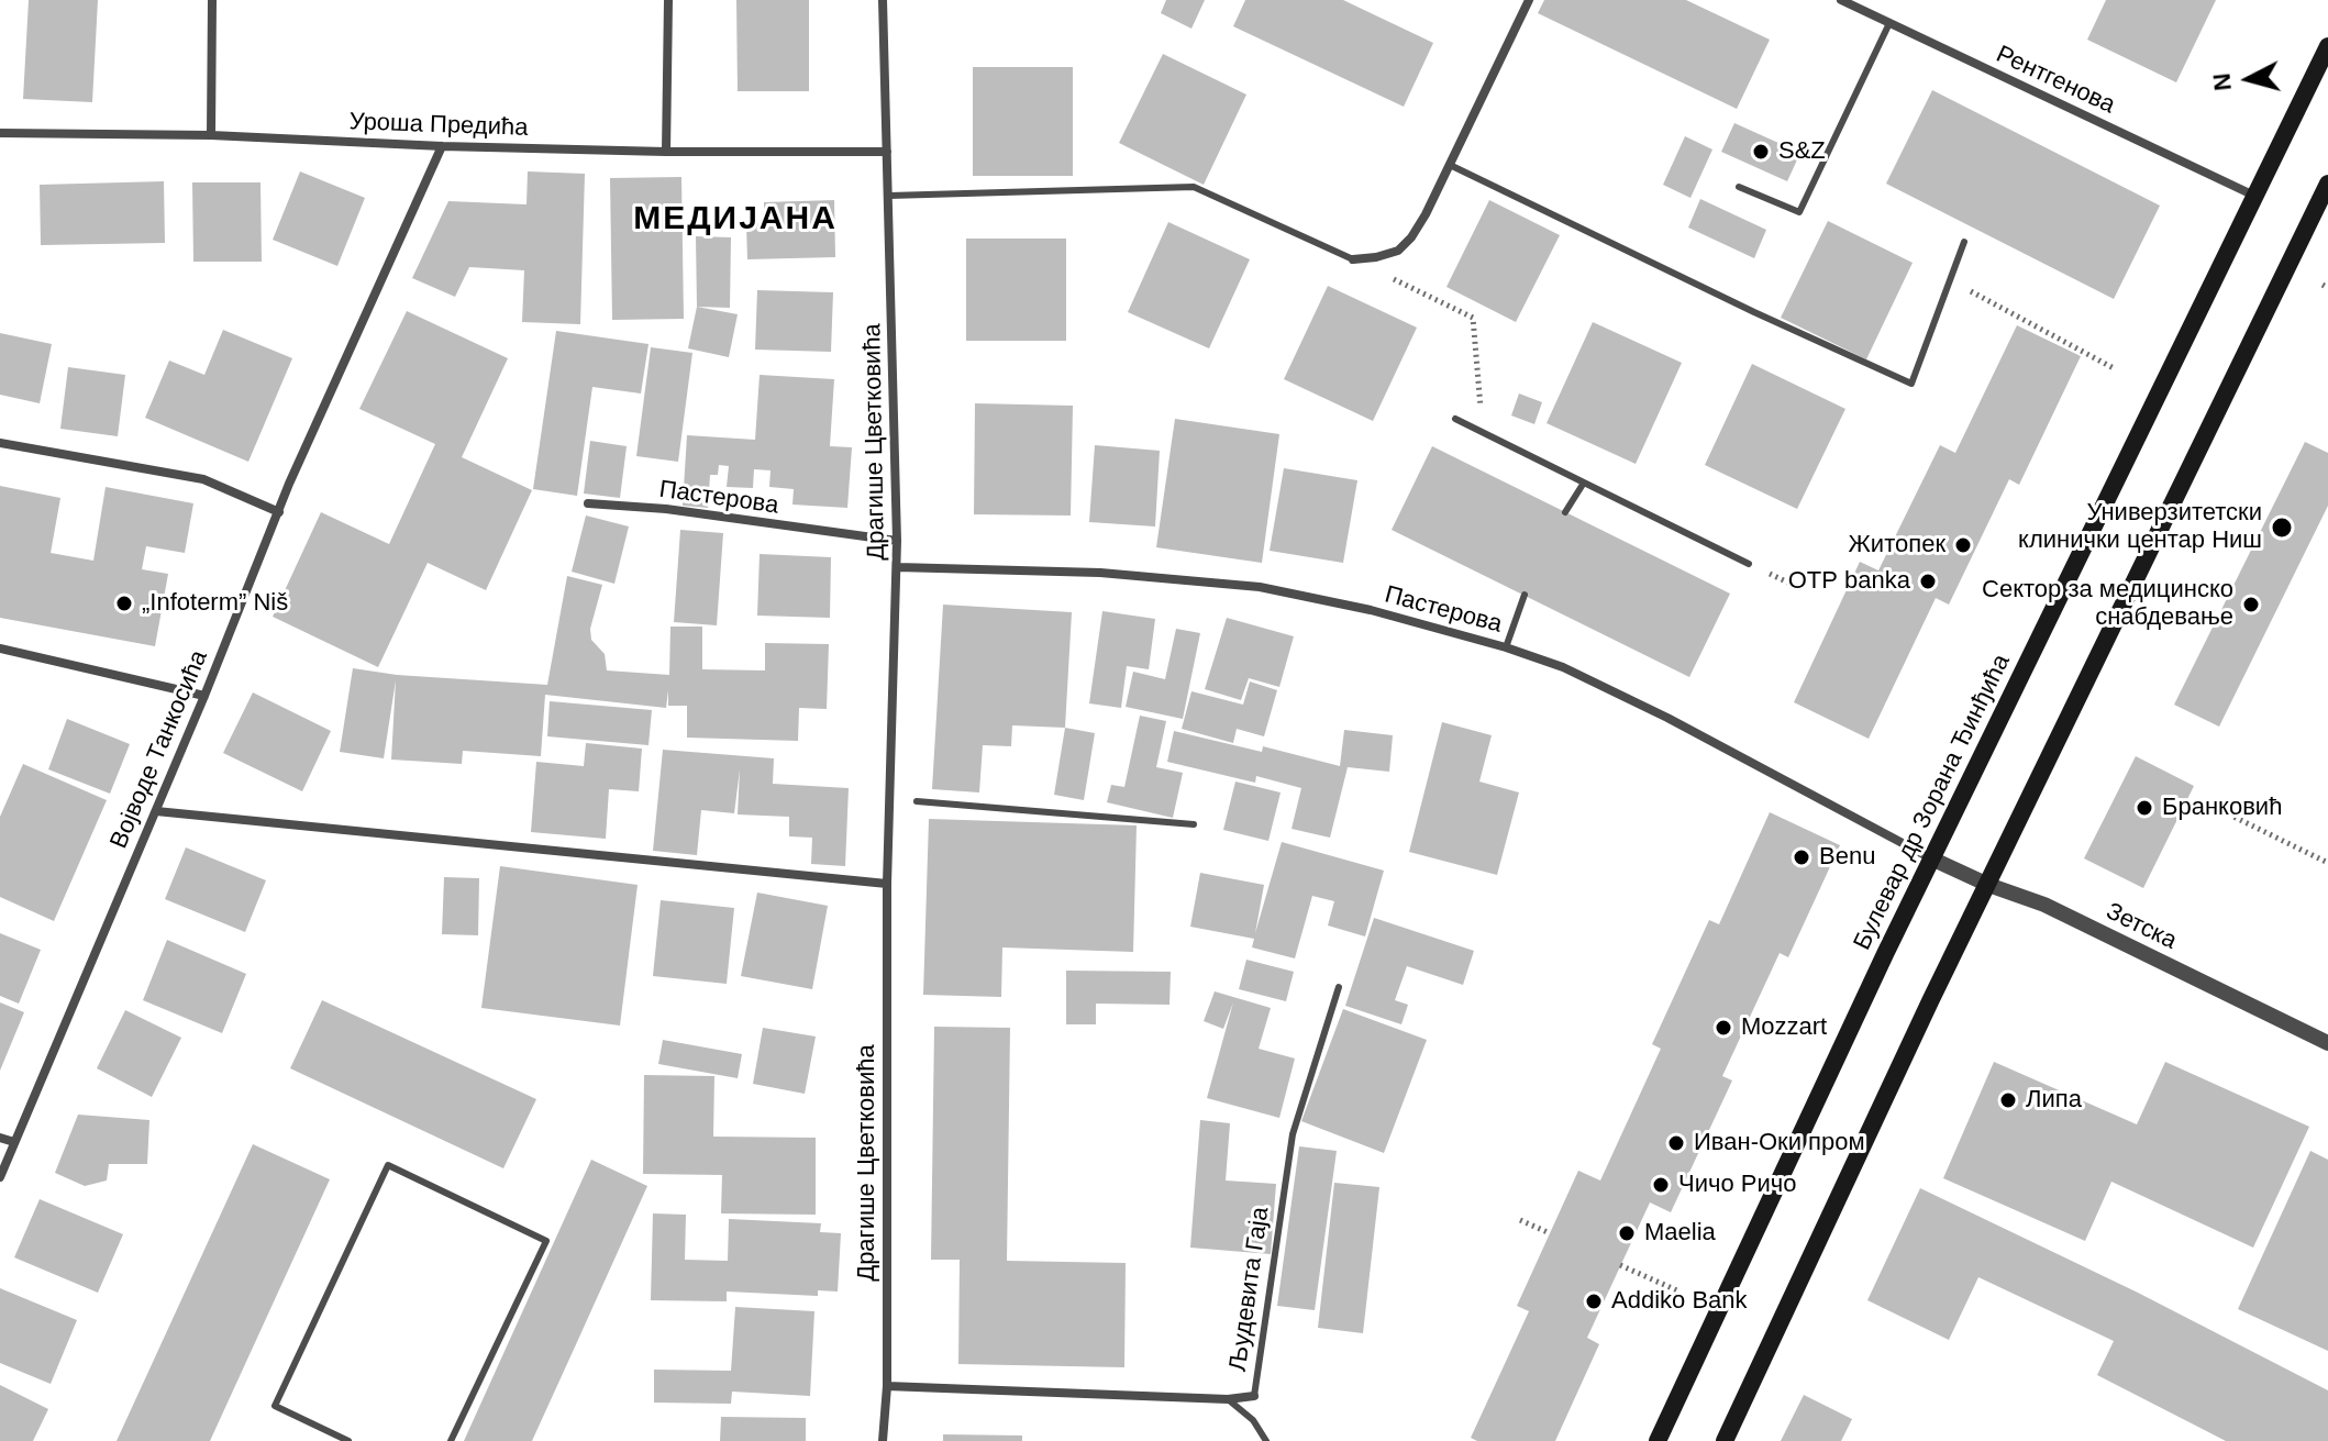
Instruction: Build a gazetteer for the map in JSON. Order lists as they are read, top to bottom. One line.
{"streets":{"main road":["Булевар др Зорана Ђинђића"],"street":["Рентгенова","Уроша Предића","Драгише Цветковића","Пастерова","Војводе Танкосића","Зетска","Људевита Гаја"]},"crossings":[["Рентгенова","Булевар др Зорана Ђинђића"],["Уроша Предића","Драгише Цветковића"],["Уроша Предића","Војводе Танкосића"],["Драгише Цветковића","Пастерова"],["Драгише Цветковића","Људевита Гаја"],["Пастерова","Булевар др Зорана Ђинђића"],["Пастерова","Зетска"],["Булевар др Зорана Ђинђића","Зетска"]],"districts":["МЕДИЈАНА"],"places":["S&Z","Универзитетски клинички центар Ниш","Житопек","OTP banka","„Infoterm” Niš","Сектор за медицинско снабдевање","Бранковић","Benu","Mozzart","Липа","Иван-Оки пром","Чичо Ричо","Maelia","Addiko Bank"],"north":"left"}
